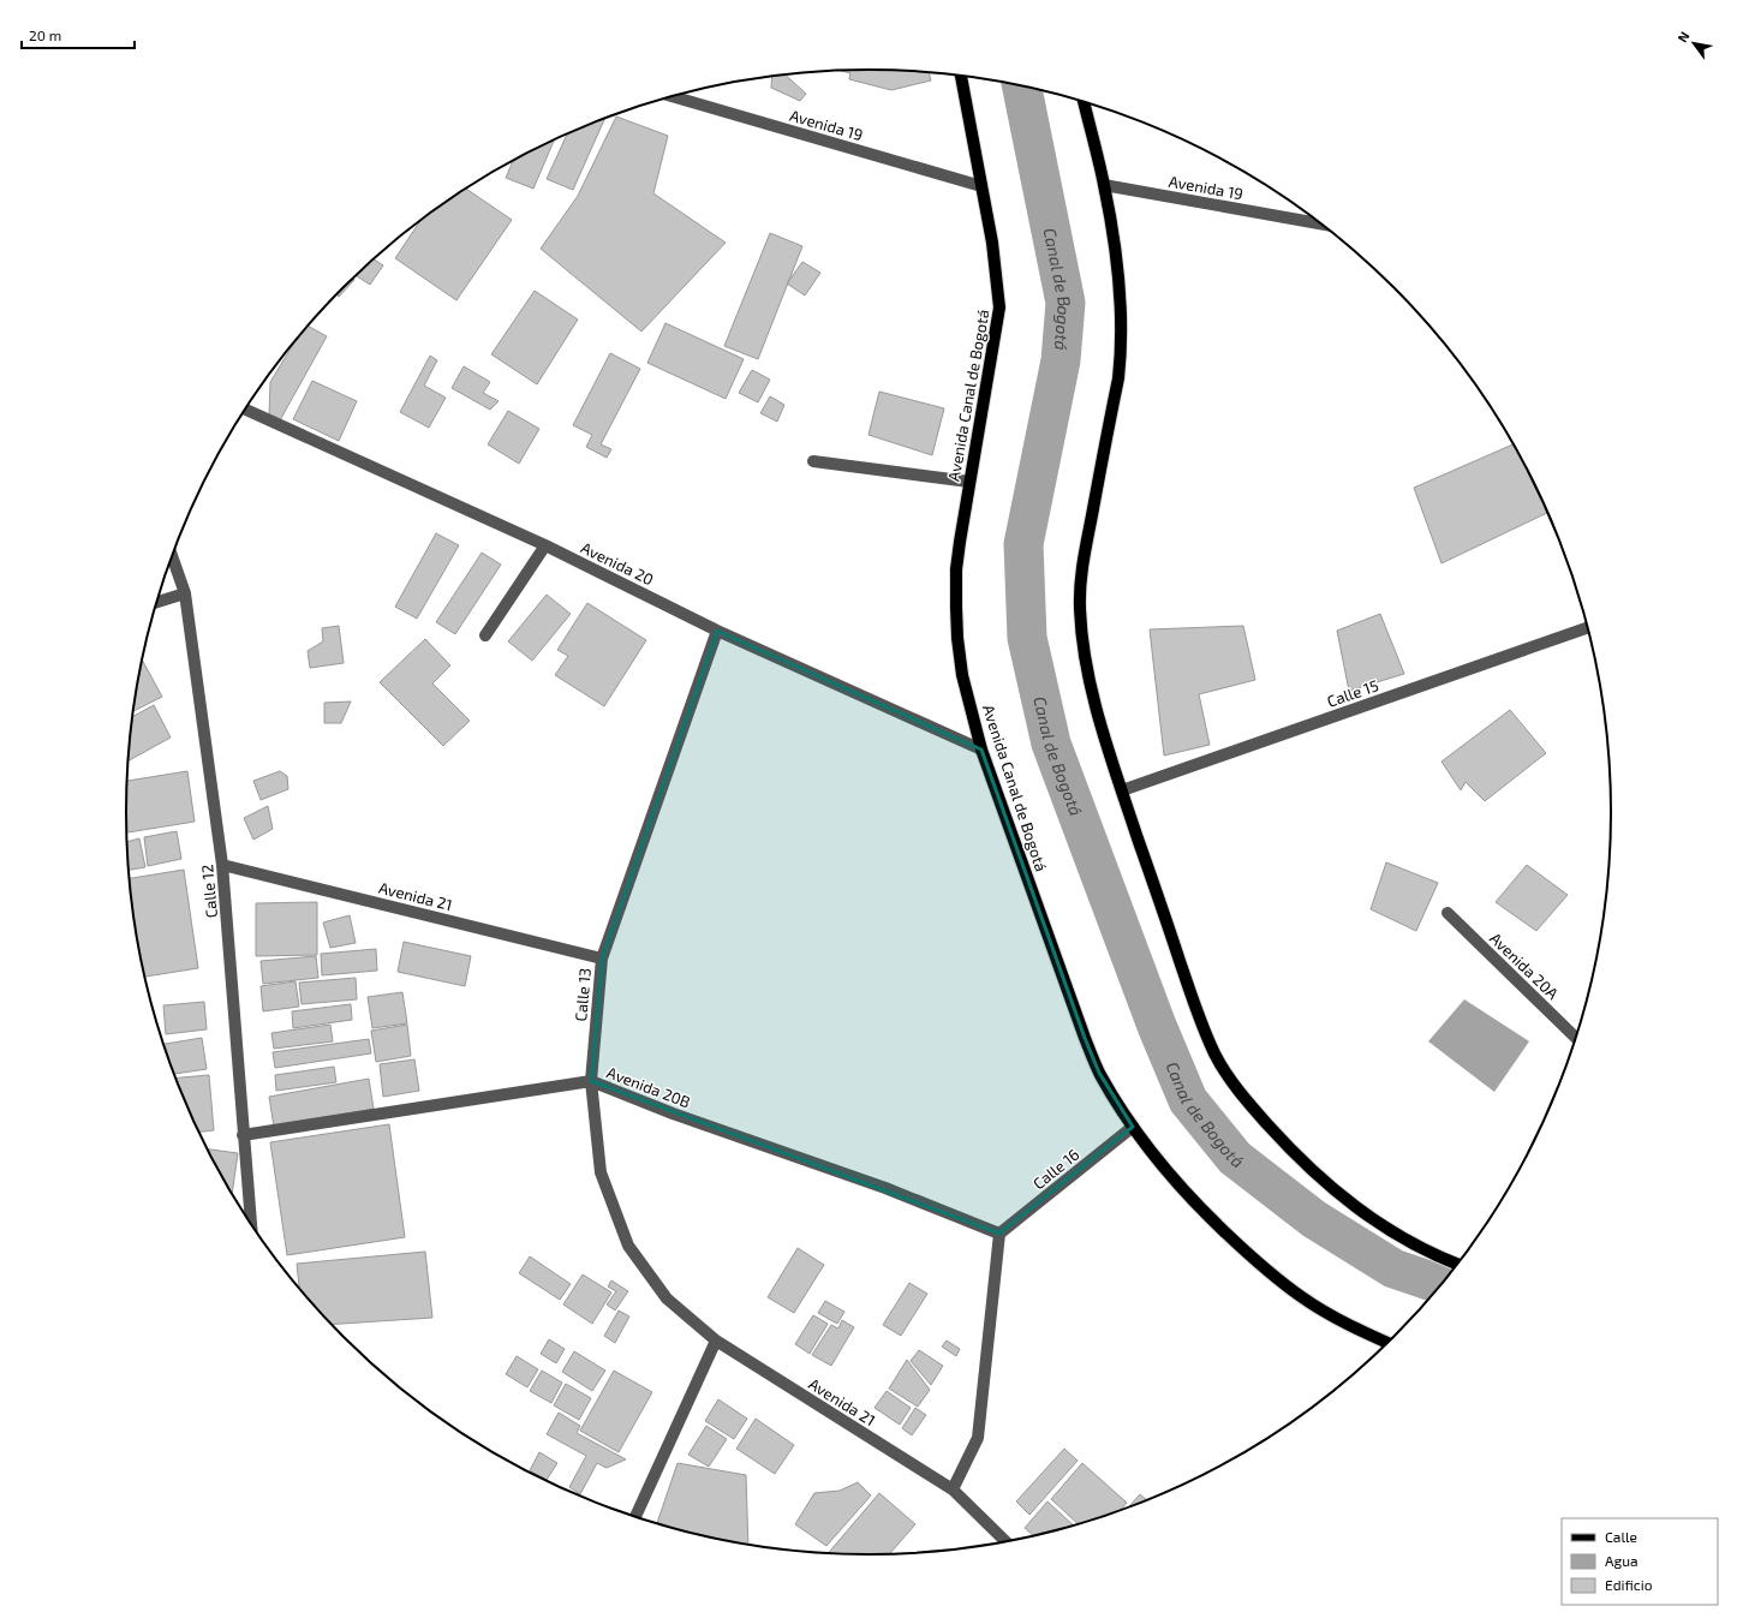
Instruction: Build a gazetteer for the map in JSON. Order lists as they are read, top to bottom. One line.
{"streets":{"main road":["Avenida Canal de Bogotá"],"street":["Avenida 19","Avenida 20","Calle 15","Calle 12","Avenida 21","Avenida 20A","Calle 13","Avenida 20B","Calle 16"]},"crossings":[["Avenida 19","Avenida Canal de Bogotá"],["Avenida Canal de Bogotá","Avenida 20"],["Avenida Canal de Bogotá","Calle 16"],["Avenida 20","Calle 13"],["Calle 12","Avenida 21"],["Calle 12","Avenida 20B"],["Avenida 21","Calle 13"],["Calle 13","Avenida 20B"],["Avenida 20B","Calle 16"]],"water":["Canal de Bogotá"],"legend":["Calle","Agua","Edificio"],"scale_bar":"20 m","north":"top left"}
